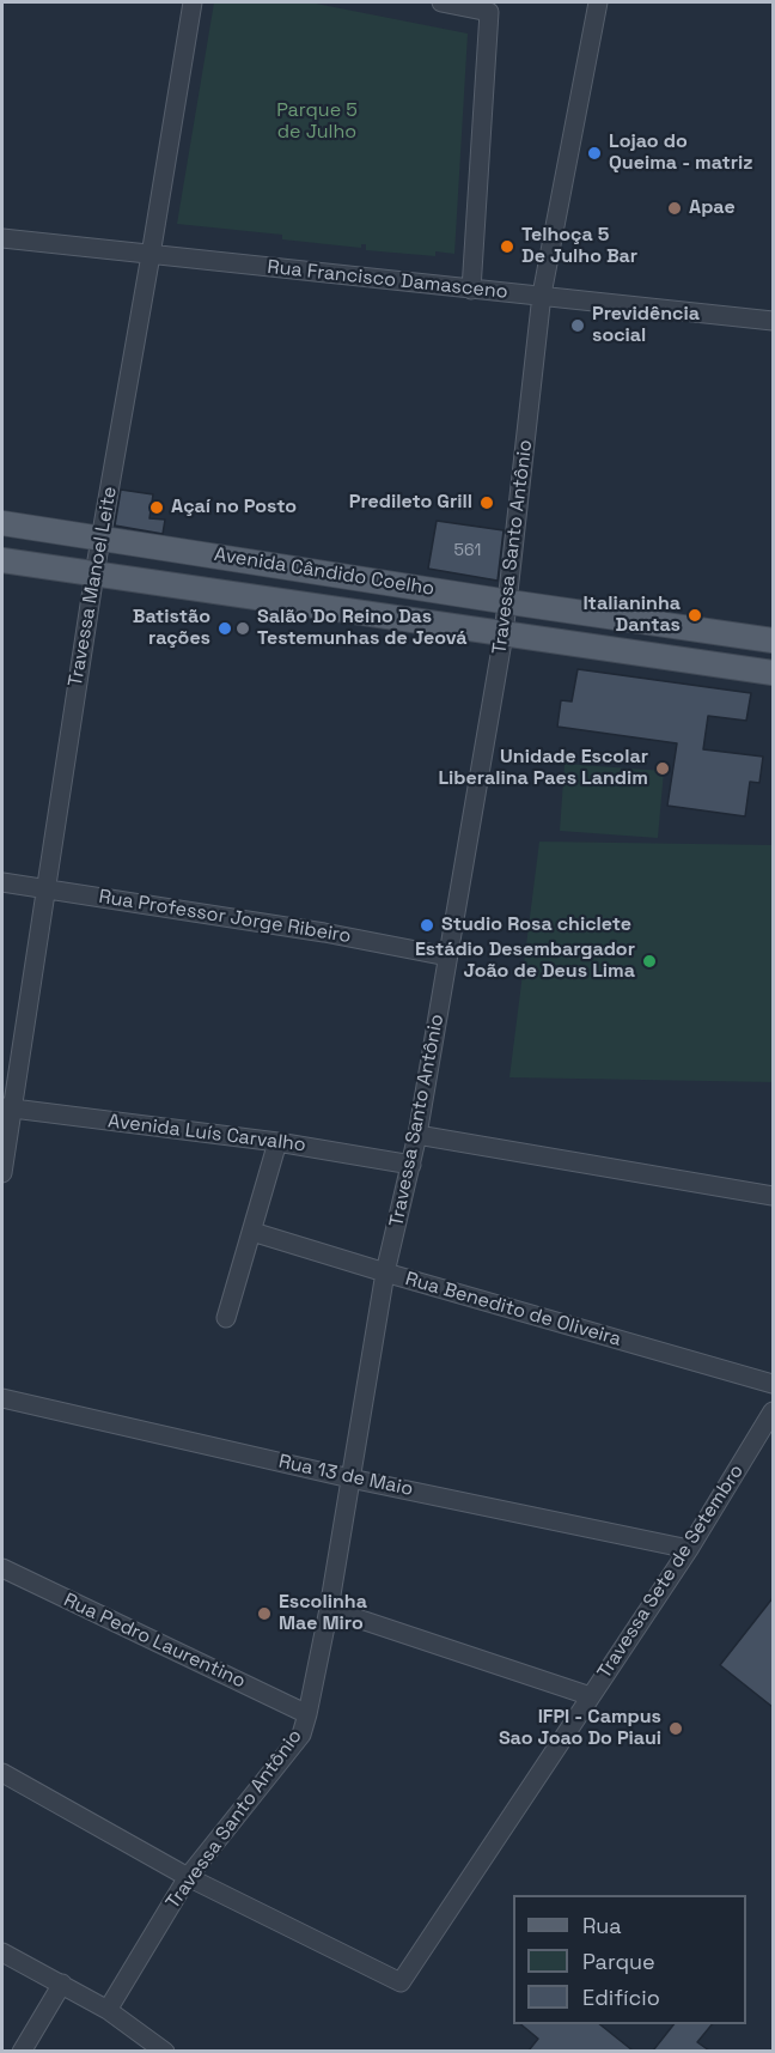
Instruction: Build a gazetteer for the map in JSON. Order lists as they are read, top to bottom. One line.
{"streets":{"main road":["Avenida Cândido Coelho"],"street":["Rua Francisco Damasceno","Travessa Santo Antônio","Travessa Manoel Leite","Rua Professor Jorge Ribeiro","Avenida Luís Carvalho","Rua Benedito de Oliveira","Rua 13 de Maio","Travessa Sete de Setembro","Rua Pedro Laurentino"]},"crossings":[["Rua Francisco Damasceno","Travessa Santo Antônio"],["Rua Francisco Damasceno","Travessa Manoel Leite"],["Travessa Santo Antônio","Avenida Cândido Coelho"],["Travessa Santo Antônio","Rua Professor Jorge Ribeiro"],["Travessa Santo Antônio","Avenida Luís Carvalho"],["Travessa Santo Antônio","Rua Benedito de Oliveira"],["Travessa Santo Antônio","Rua 13 de Maio"],["Travessa Santo Antônio","Travessa Sete de Setembro"],["Travessa Santo Antônio","Rua Pedro Laurentino"],["Avenida Cândido Coelho","Travessa Manoel Leite"],["Travessa Manoel Leite","Rua Professor Jorge Ribeiro"],["Travessa Manoel Leite","Avenida Luís Carvalho"],["Rua 13 de Maio","Travessa Sete de Setembro"]],"parks":["Parque 5 de Julho"],"places":["Lojao do Queima - matriz","Apae","Telhoça 5 De Julho Bar","Previdência social","Predileto Grill","Açaí no Posto","Italianinha Dantas","Batistão rações","Salão Do Reino Das Testemunhas de Jeová","Unidade Escolar Liberalina Paes Landim","Studio Rosa chiclete","Estádio Desembargador João de Deus Lima","Escolinha Mae Miro","IFPI - Campus Sao Joao Do Piaui"],"house_numbers":["561"],"legend":["Rua","Parque","Edifício"]}
